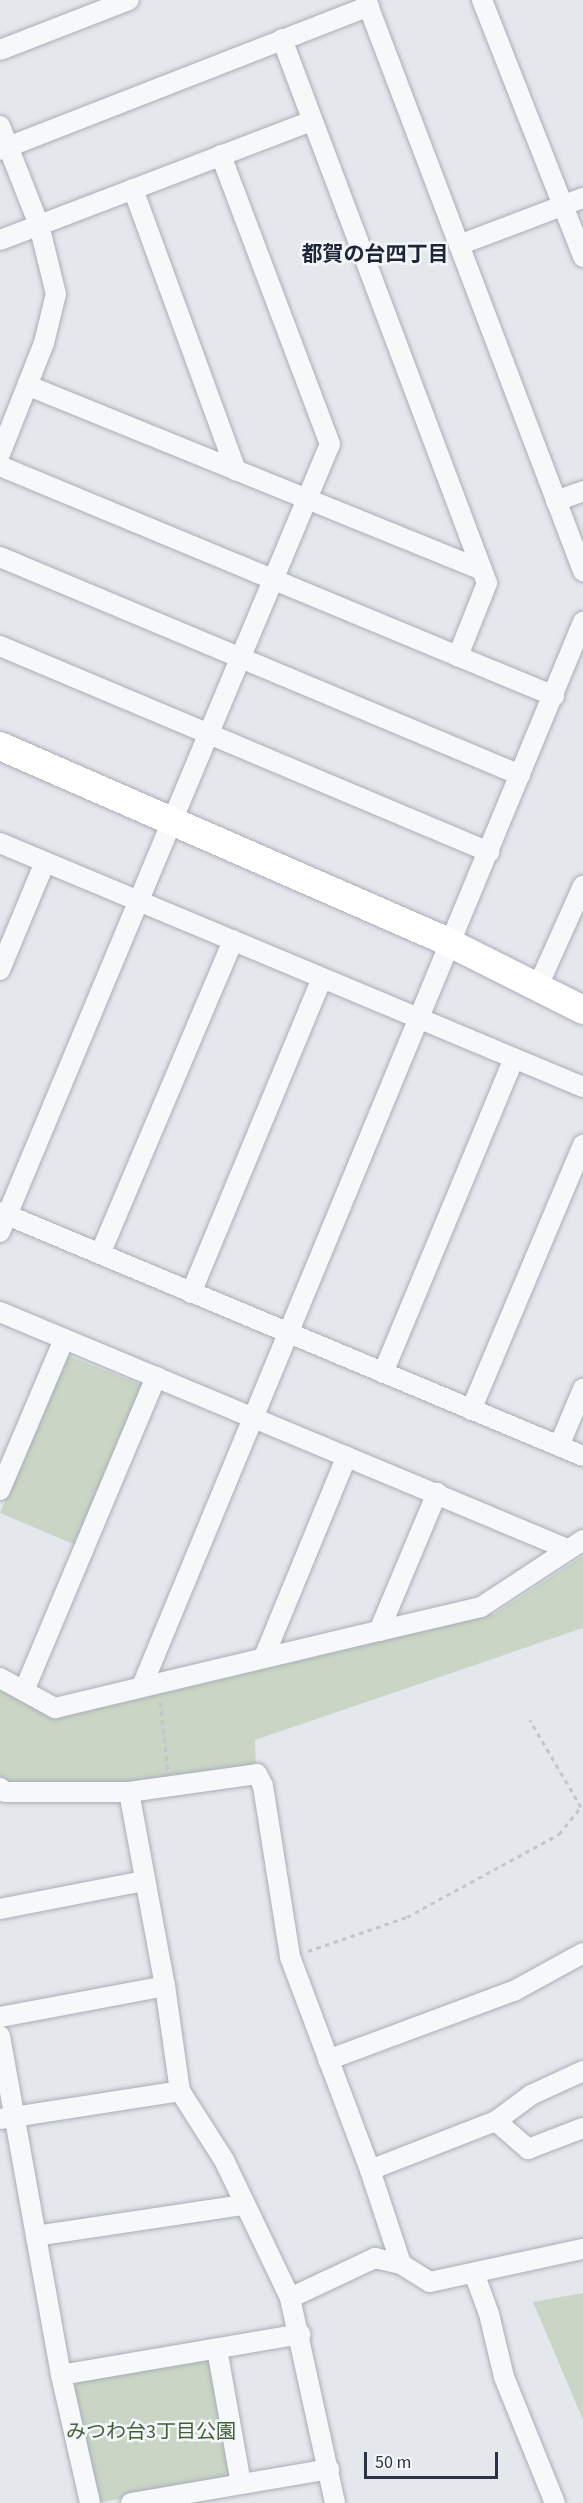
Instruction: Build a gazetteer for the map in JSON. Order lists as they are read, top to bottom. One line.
{"districts":["都賀の台四丁目"],"parks":["みつわ台3丁目公園"],"scale_bar":"50 m"}
